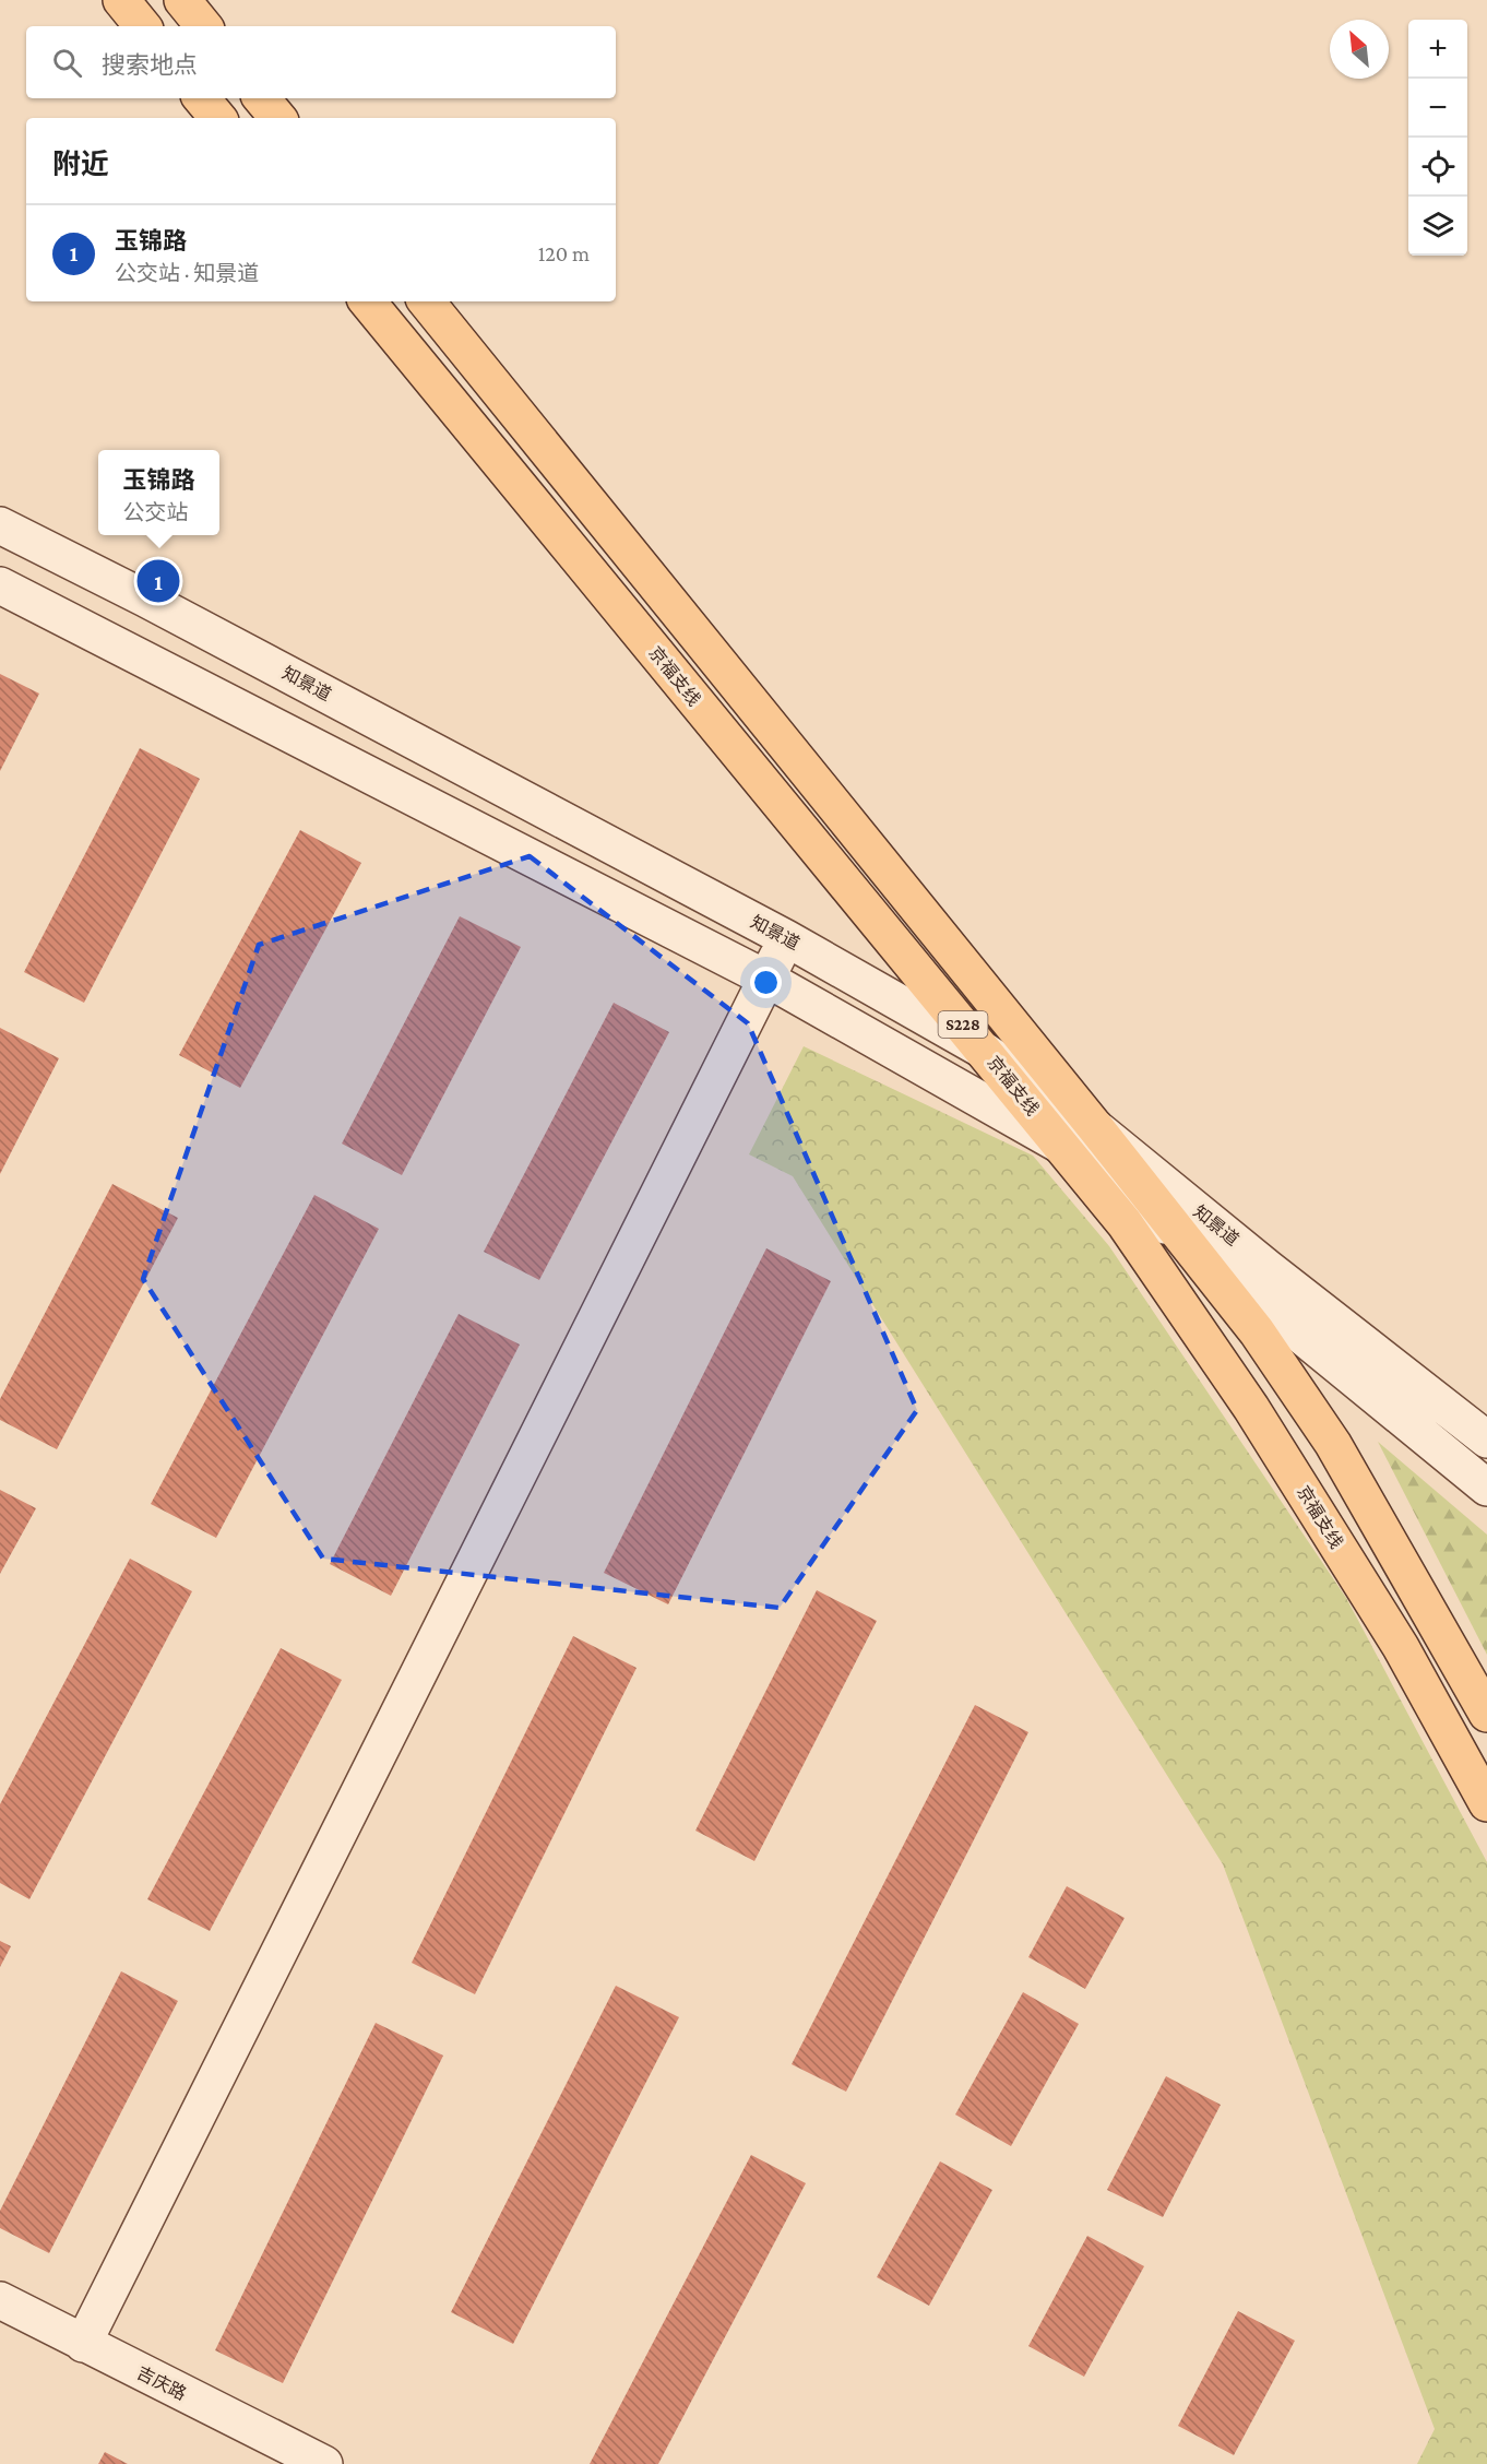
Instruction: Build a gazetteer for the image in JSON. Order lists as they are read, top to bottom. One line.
{"streets":{"main road":["京福支线","知景道","S228","吉庆路"]},"crossings":[["京福支线","知景道"],["知景道","S228"]],"north":"top left","page":{"map_buttons":["+","−"],"search":"搜索地点","heading":"附近","list":[{"mark":"1","name":"玉锦路","note":"公交站 · 知景道","value":"120 m"}],"popup":["玉锦路","公交站"],"pins":"1"}}
